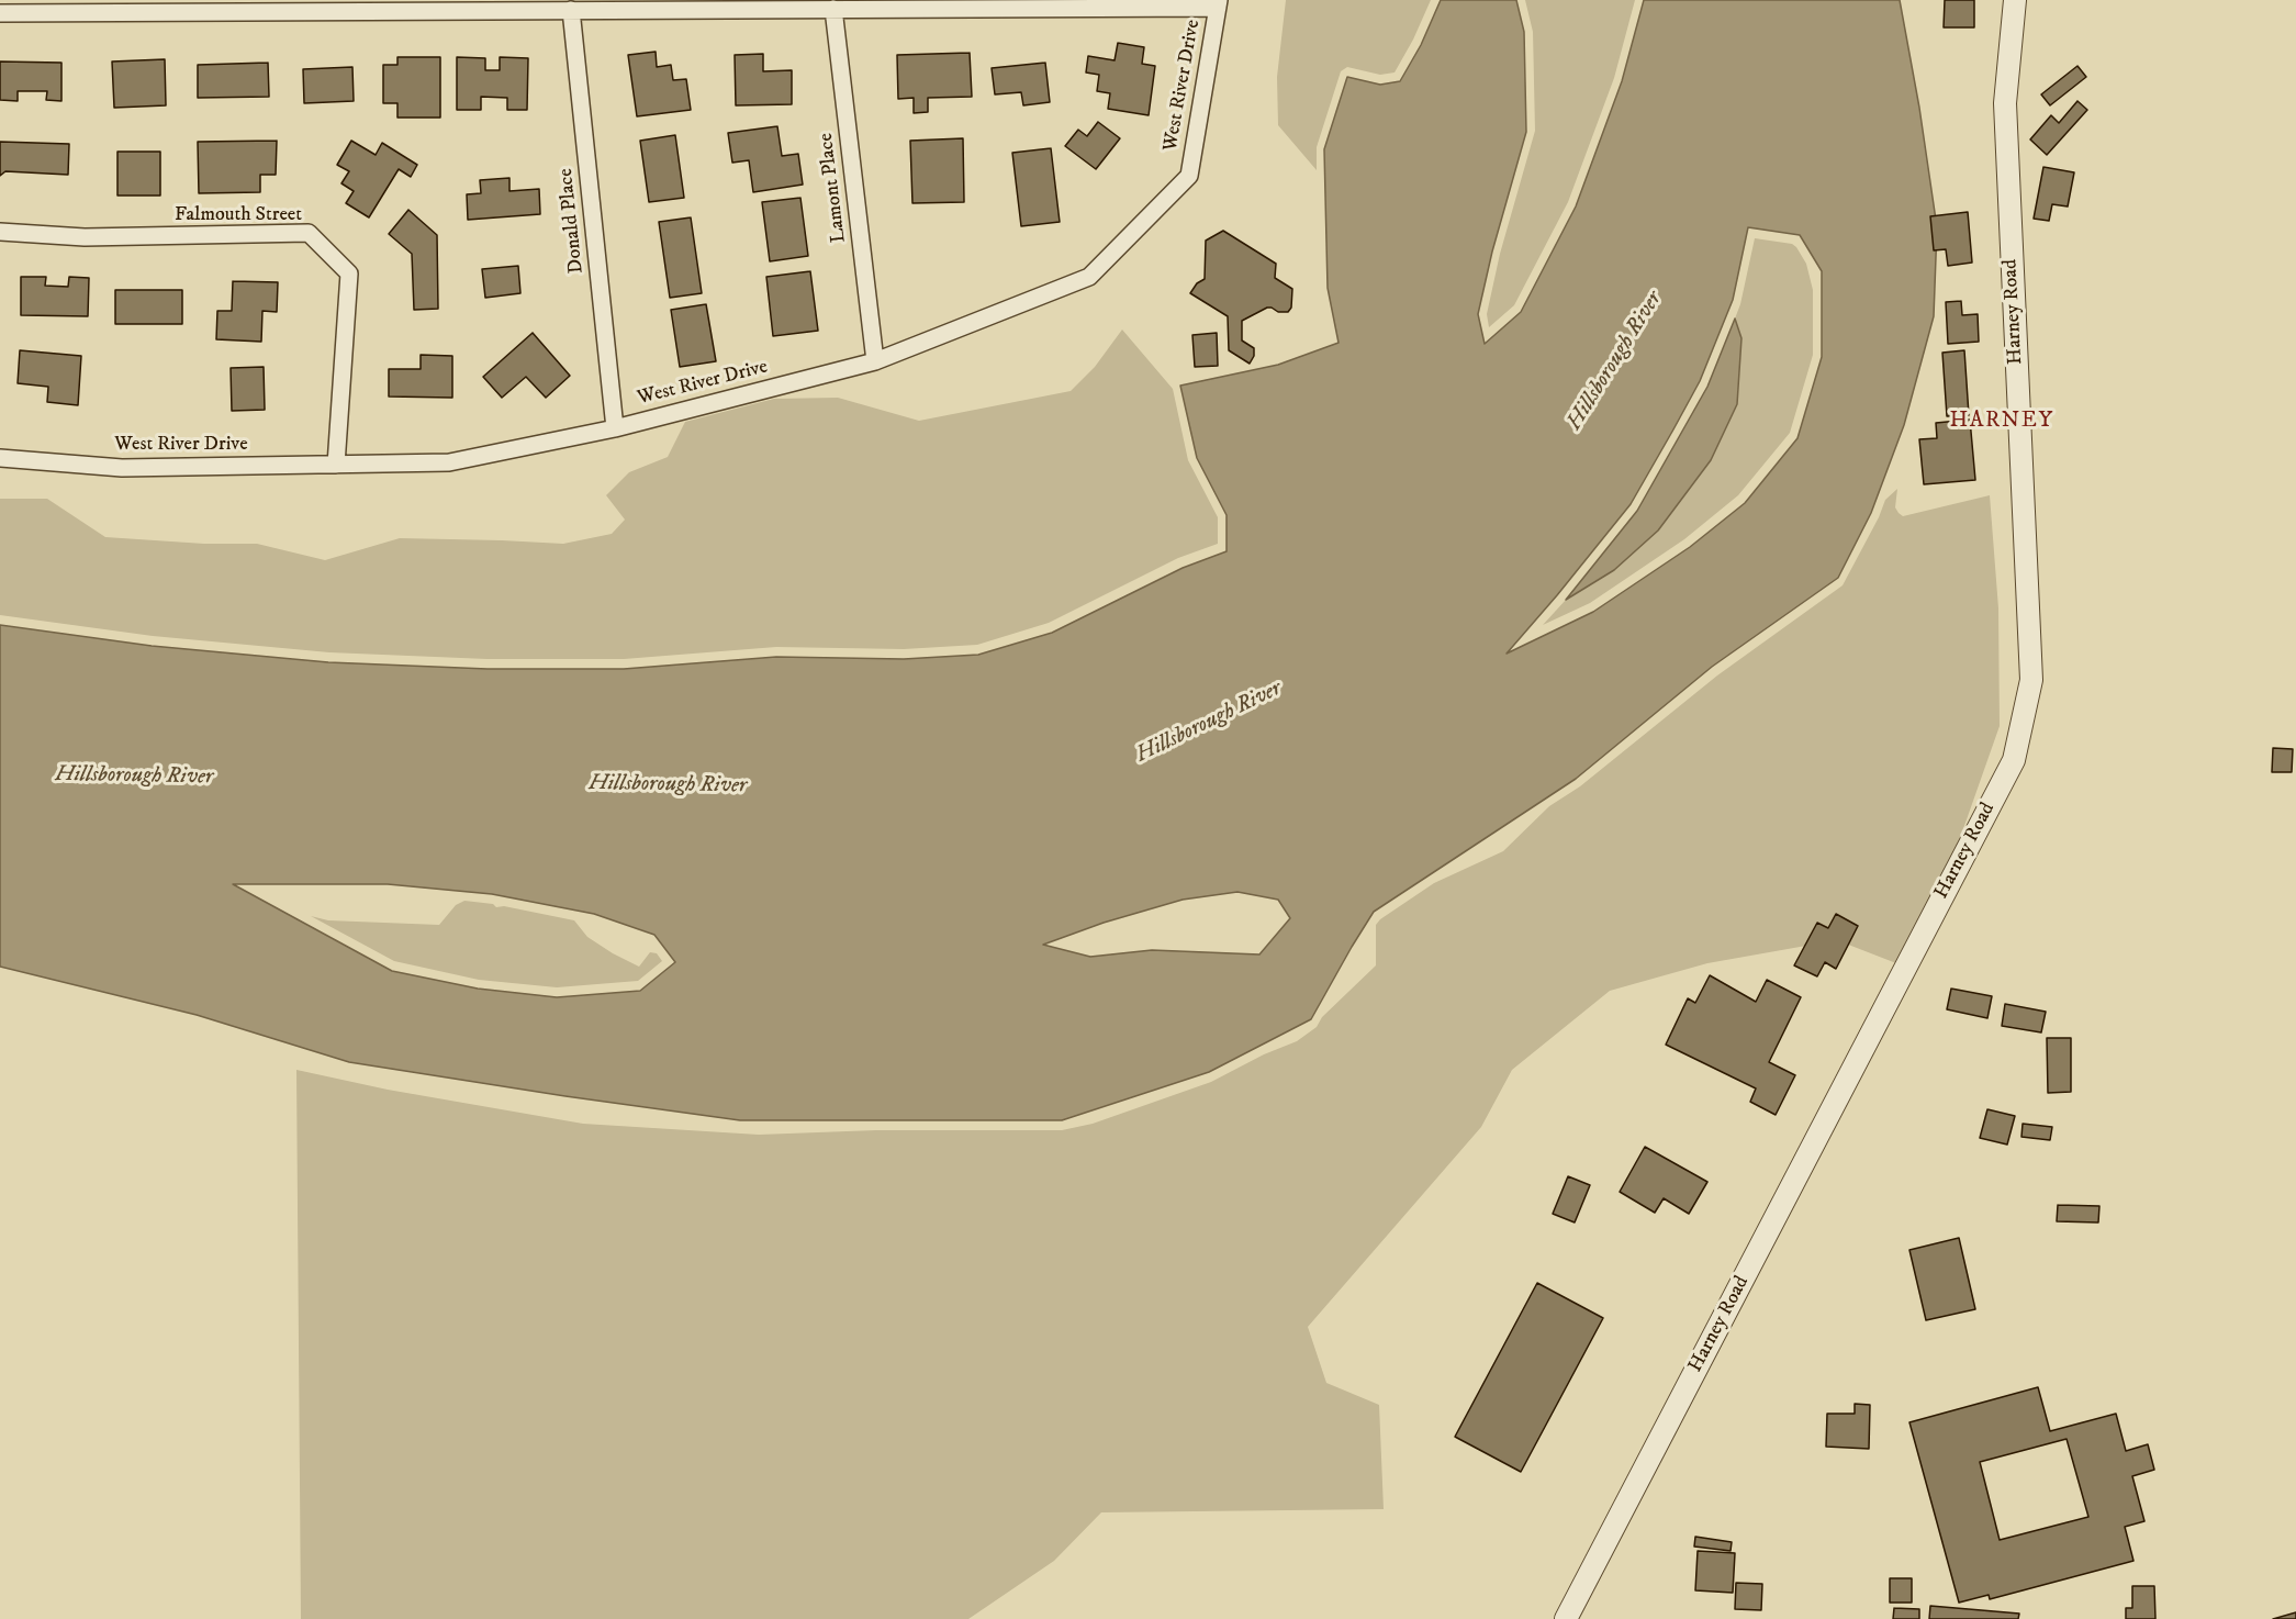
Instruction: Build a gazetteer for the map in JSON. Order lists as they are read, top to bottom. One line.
{"streets":{"street":["West River Drive","Lamont Place","Falmouth Street","Donald Place","Harney Road"]},"crossings":[["West River Drive","Lamont Place"],["West River Drive","Falmouth Street"],["West River Drive","Donald Place"]],"districts":["HARNEY"],"water":["Hillsborough River"]}
